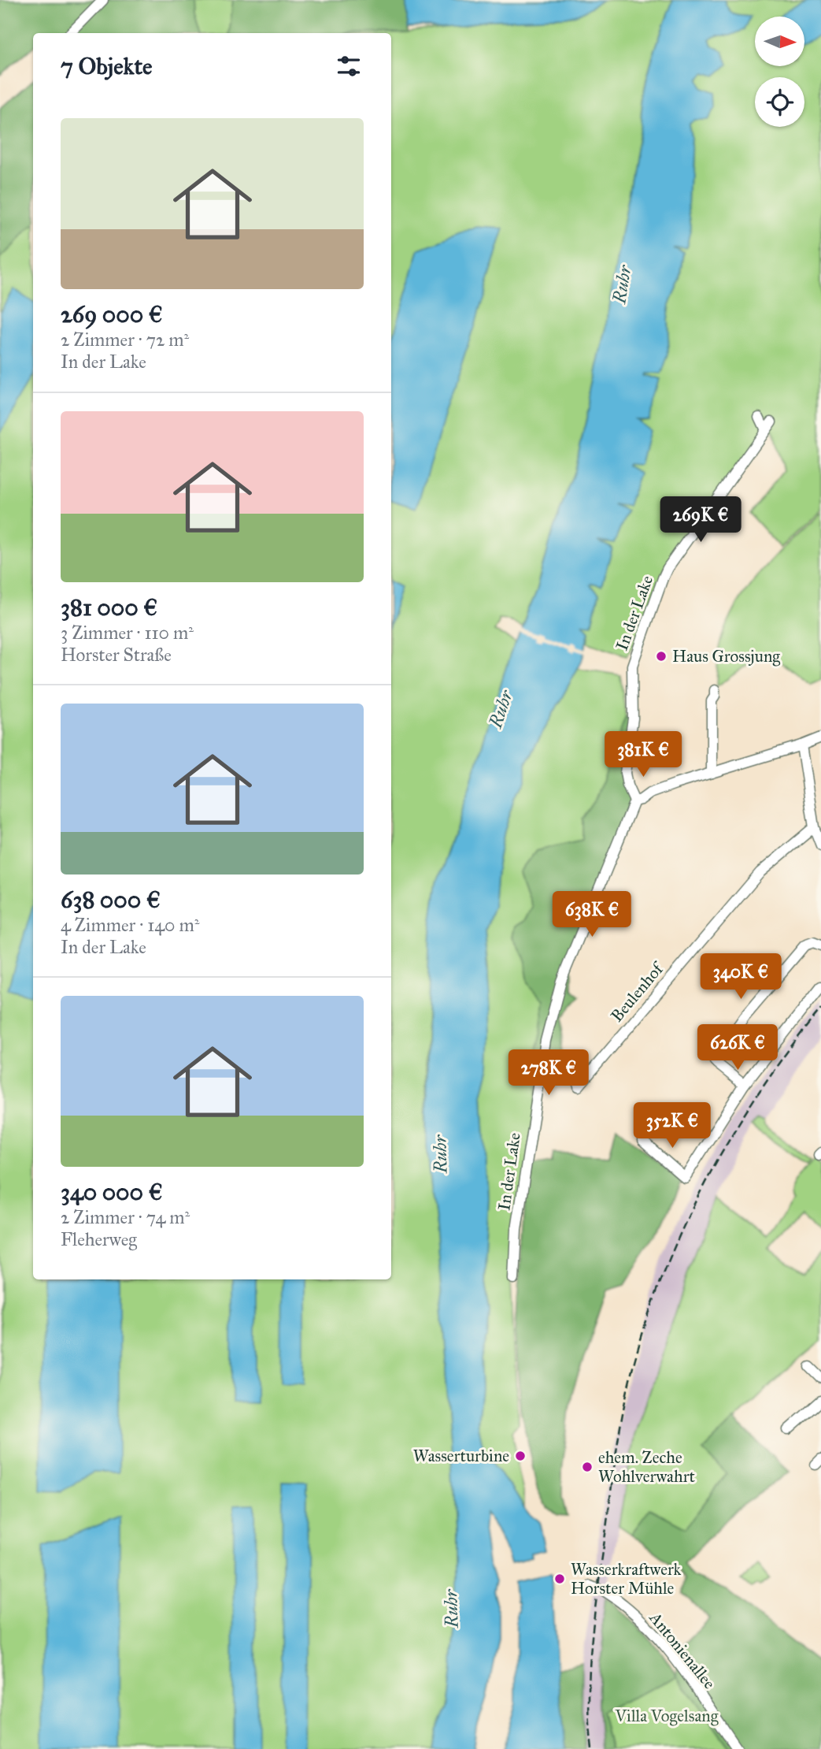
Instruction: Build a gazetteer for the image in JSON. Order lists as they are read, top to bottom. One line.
{"streets":{"street":["In der Lake","Beulenhof","Antonienallee"]},"water":["Ruhr"],"parks":["Villa Vogelsang"],"places":["Haus Grossjung","Wasserturbine","ehem. Zeche Wohlverwahrt","Wasserkraftwerk Horster Mühle"],"north":"right","page":{"heading":"7 Objekte","list":[{"name":"269 000 €","note":"2 Zimmer · 72 m² · In der Lake"},{"name":"381 000 €","note":"3 Zimmer · 110 m² · Horster Straße"},{"name":"638 000 €","note":"4 Zimmer · 140 m² · In der Lake"},{"name":"340 000 €","note":"2 Zimmer · 74 m² · Fleherweg"}],"price":["269K €","381K €","638K €","340K €","626K €","278K €","352K €"]}}
